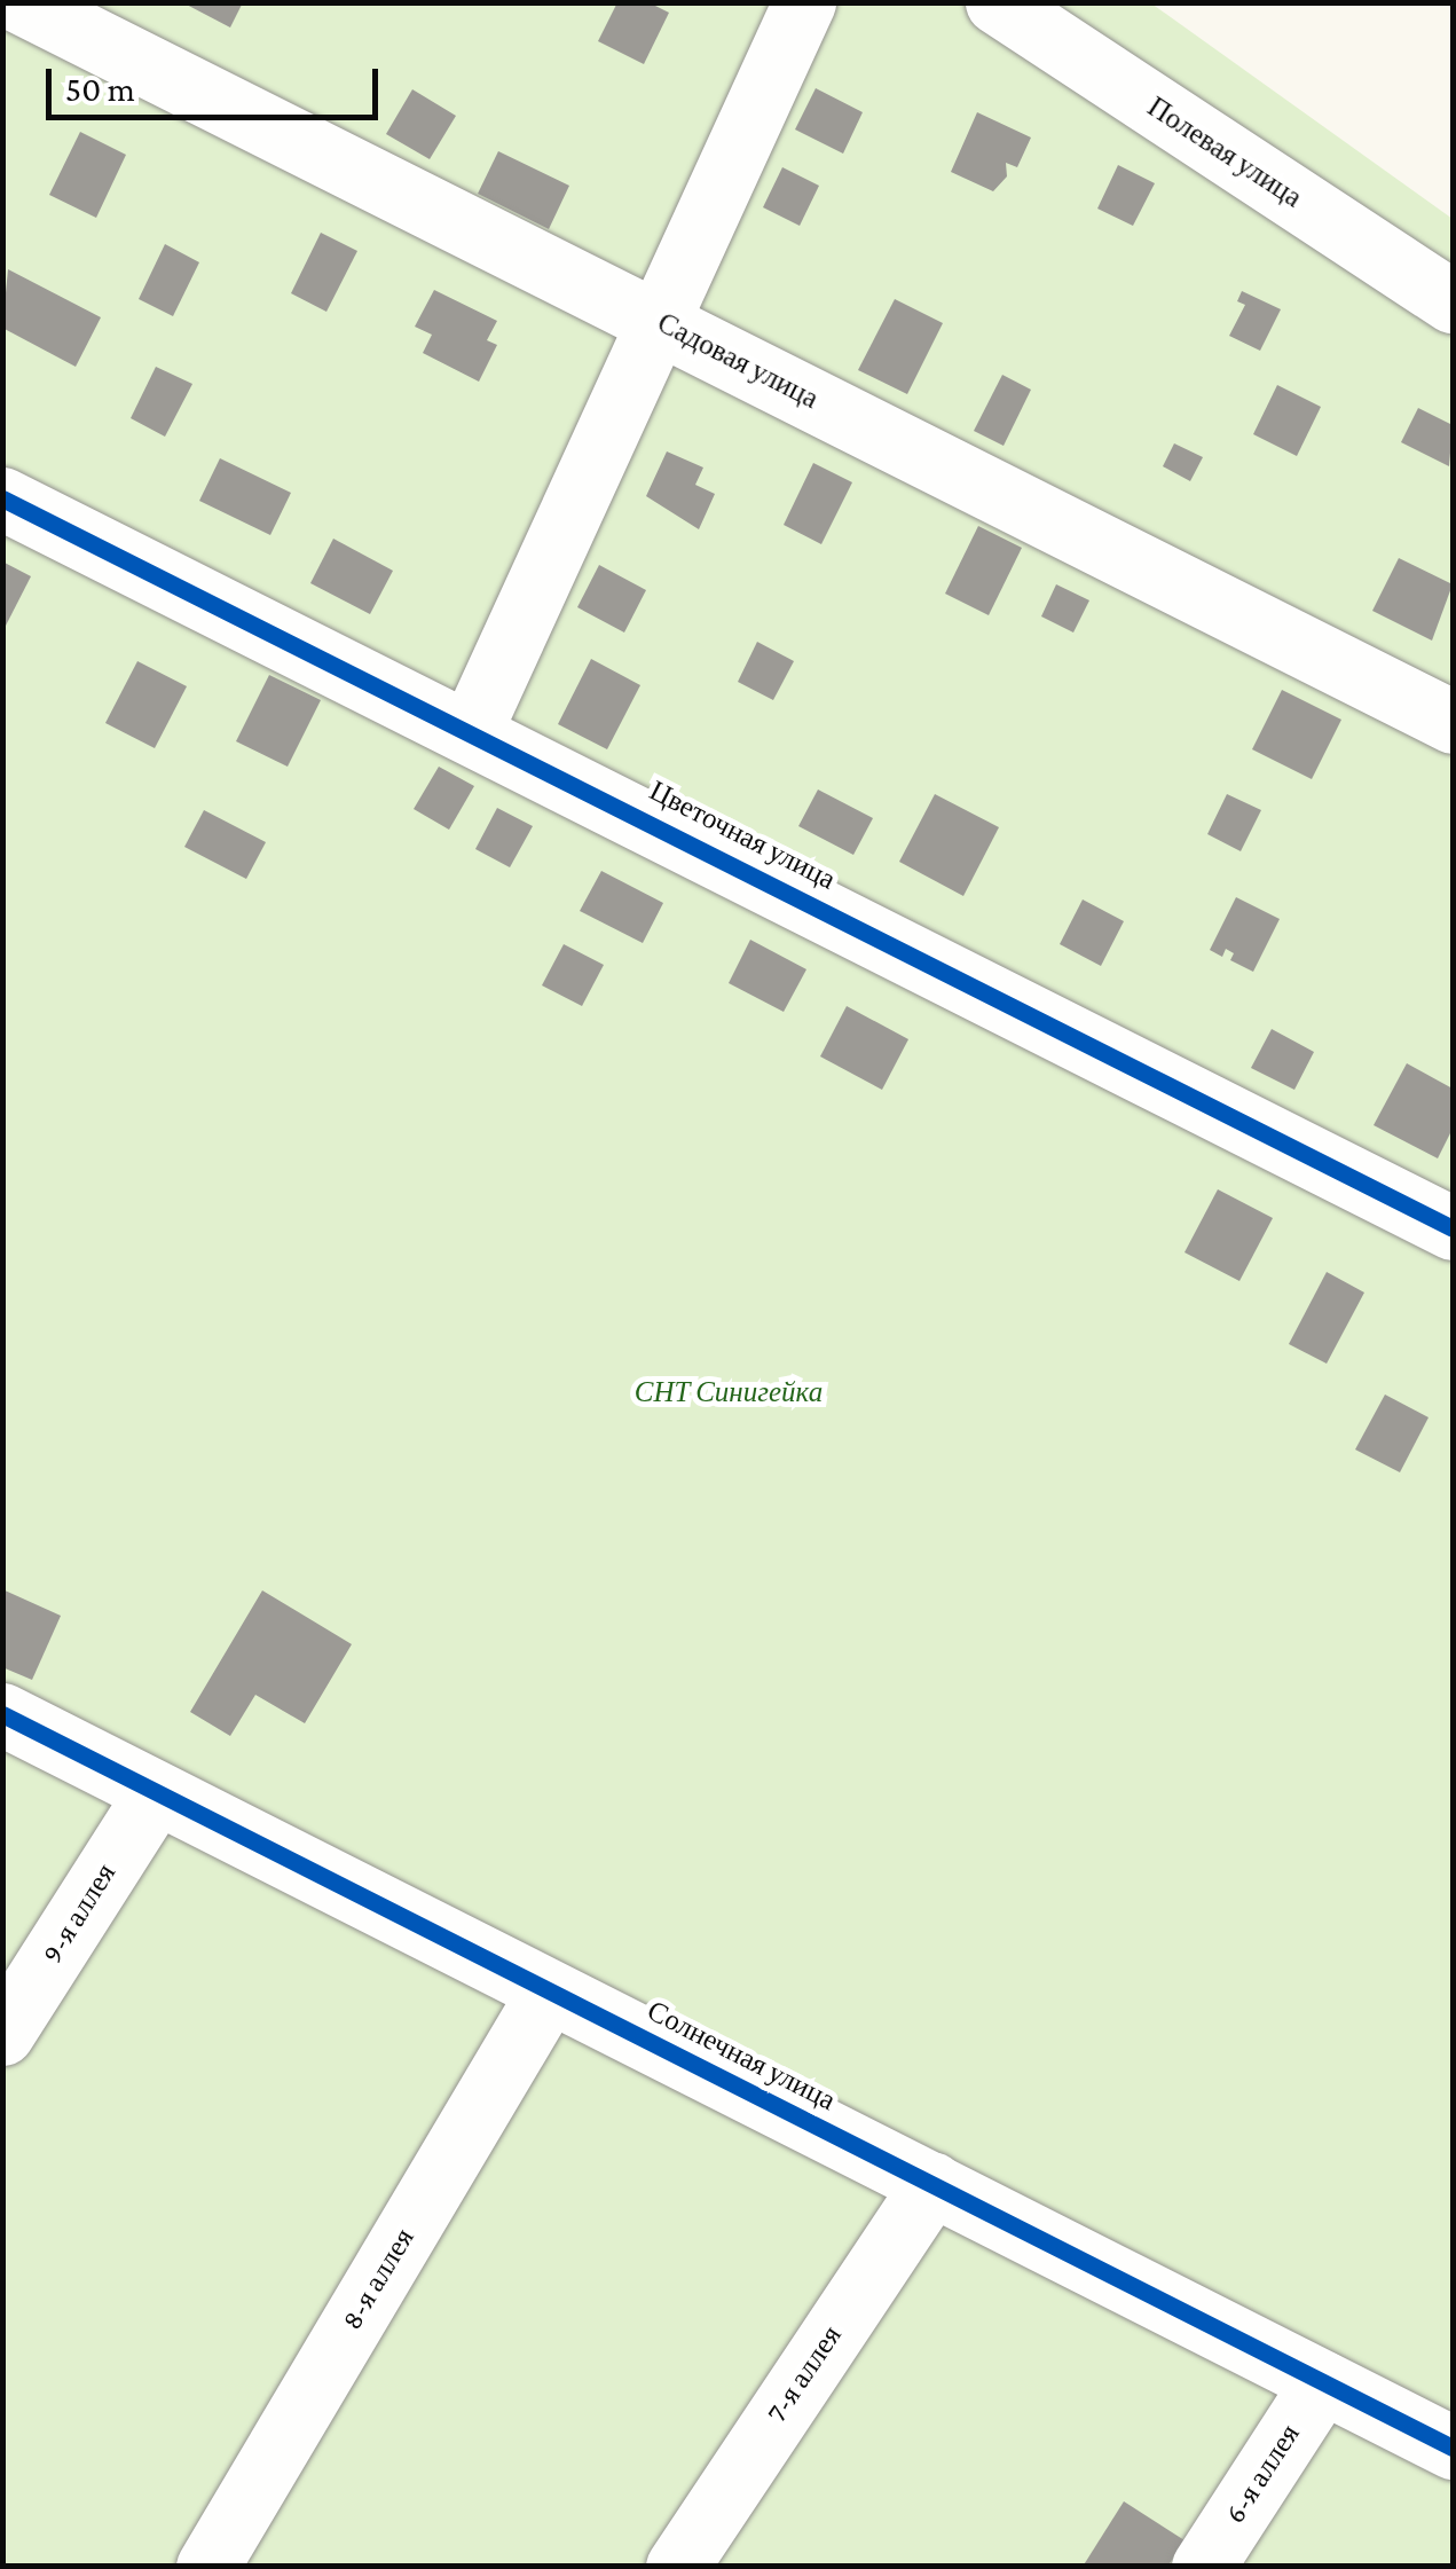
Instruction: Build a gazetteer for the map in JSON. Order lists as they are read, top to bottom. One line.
{"streets":{"street":["Полевая улица","Садовая улица","Цветочная улица","9-я аллея","Солнечная улица","8-я аллея","7-я аллея","6-я аллея"]},"crossings":[["9-я аллея","Солнечная улица"],["Солнечная улица","8-я аллея"],["Солнечная улица","7-я аллея"],["Солнечная улица","6-я аллея"]],"parks":["СНТ Синигейка"],"scale_bar":"50 m"}
